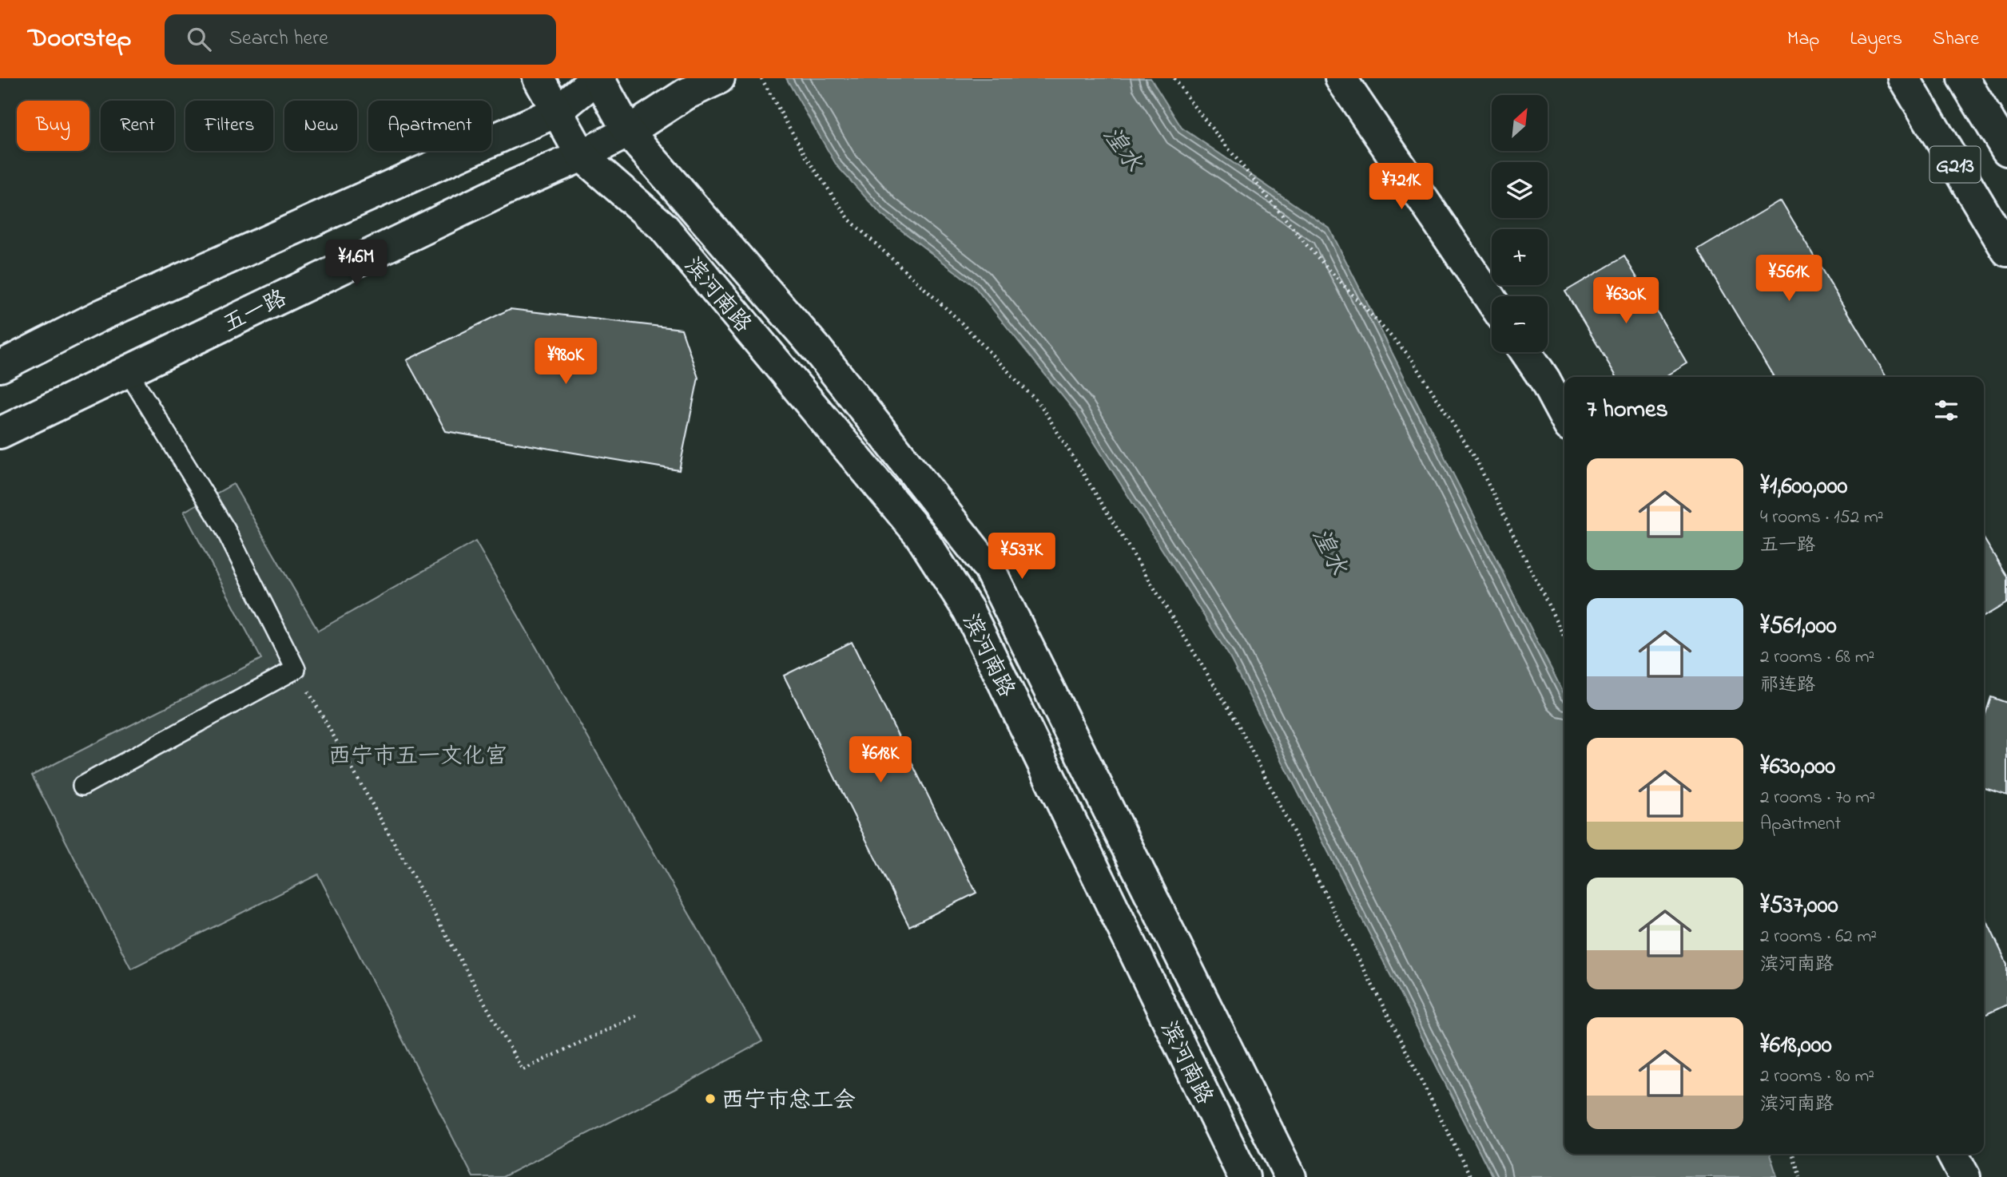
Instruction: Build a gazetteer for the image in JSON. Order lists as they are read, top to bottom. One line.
{"streets":{"main road":["G213","滨河南路","五一路"]},"crossings":[["滨河南路","五一路"]],"water":["湟水"],"parks":["西宁市五一文化宫"],"places":["西宁市总工会"],"north":"top right","page":{"header":"Doorstep","search":"Search here","nav":["Map","Layers","Share"],"map_buttons":["+","−"],"chip":["Buy","Rent","Filters","New","Apartment"],"price":["¥721K","¥1.6M","¥561K","¥630K","¥980K","¥537K","¥618K"],"heading":"7 homes","list":[{"name":"¥1,600,000","note":"4 rooms · 152 m² · 五一路"},{"name":"¥561,000","note":"2 rooms · 68 m² · 祁连路"},{"name":"¥630,000","note":"2 rooms · 70 m² · Apartment"},{"name":"¥537,000","note":"2 rooms · 62 m² · 滨河南路"},{"name":"¥618,000","note":"2 rooms · 80 m² · 滨河南路"}]}}
